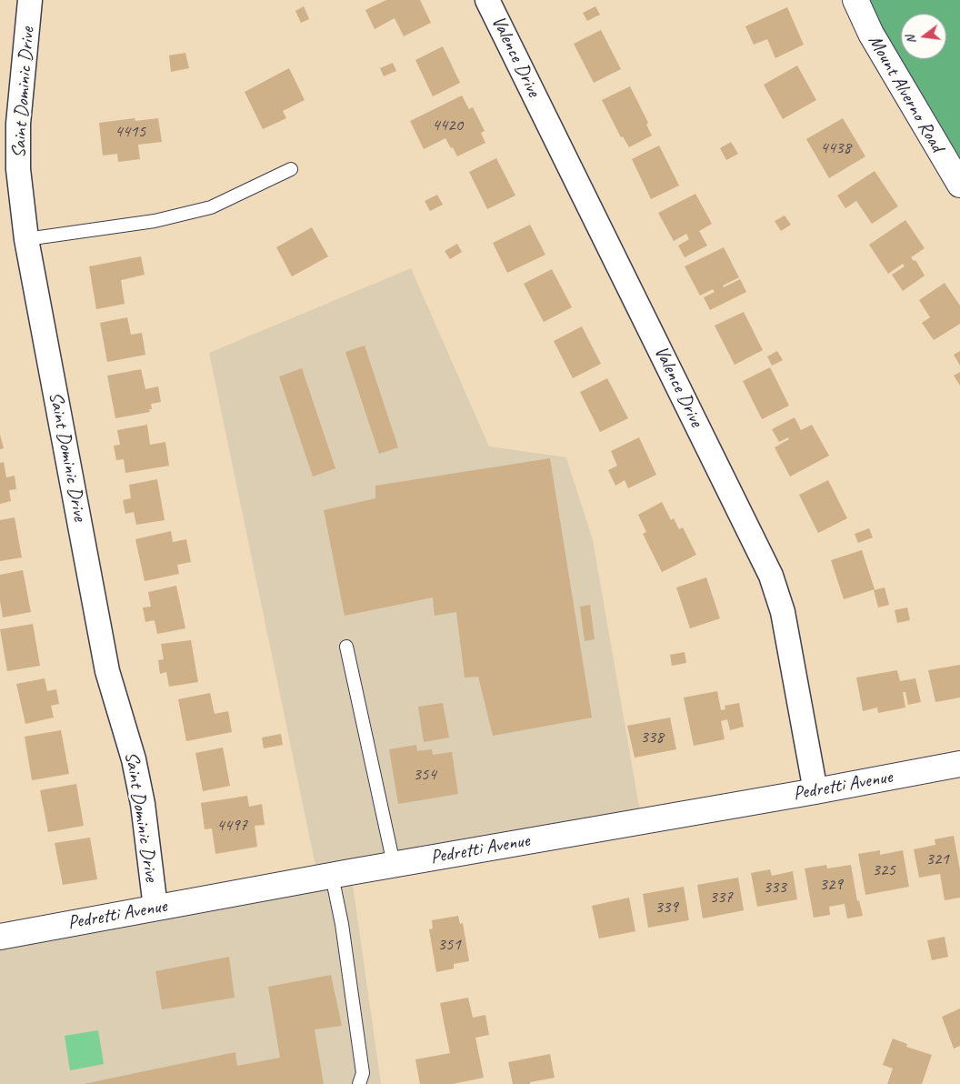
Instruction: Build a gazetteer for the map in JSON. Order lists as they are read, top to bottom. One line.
{"streets":{"street":["Valence Drive","Saint Dominic Drive","Mount Alverno Road","Pedretti Avenue"]},"crossings":[["Valence Drive","Pedretti Avenue"],["Saint Dominic Drive","Pedretti Avenue"]],"house_numbers":["4420","4415","4438","338","354","4497","321","325","329","333","337","339","351"],"north":"left"}
